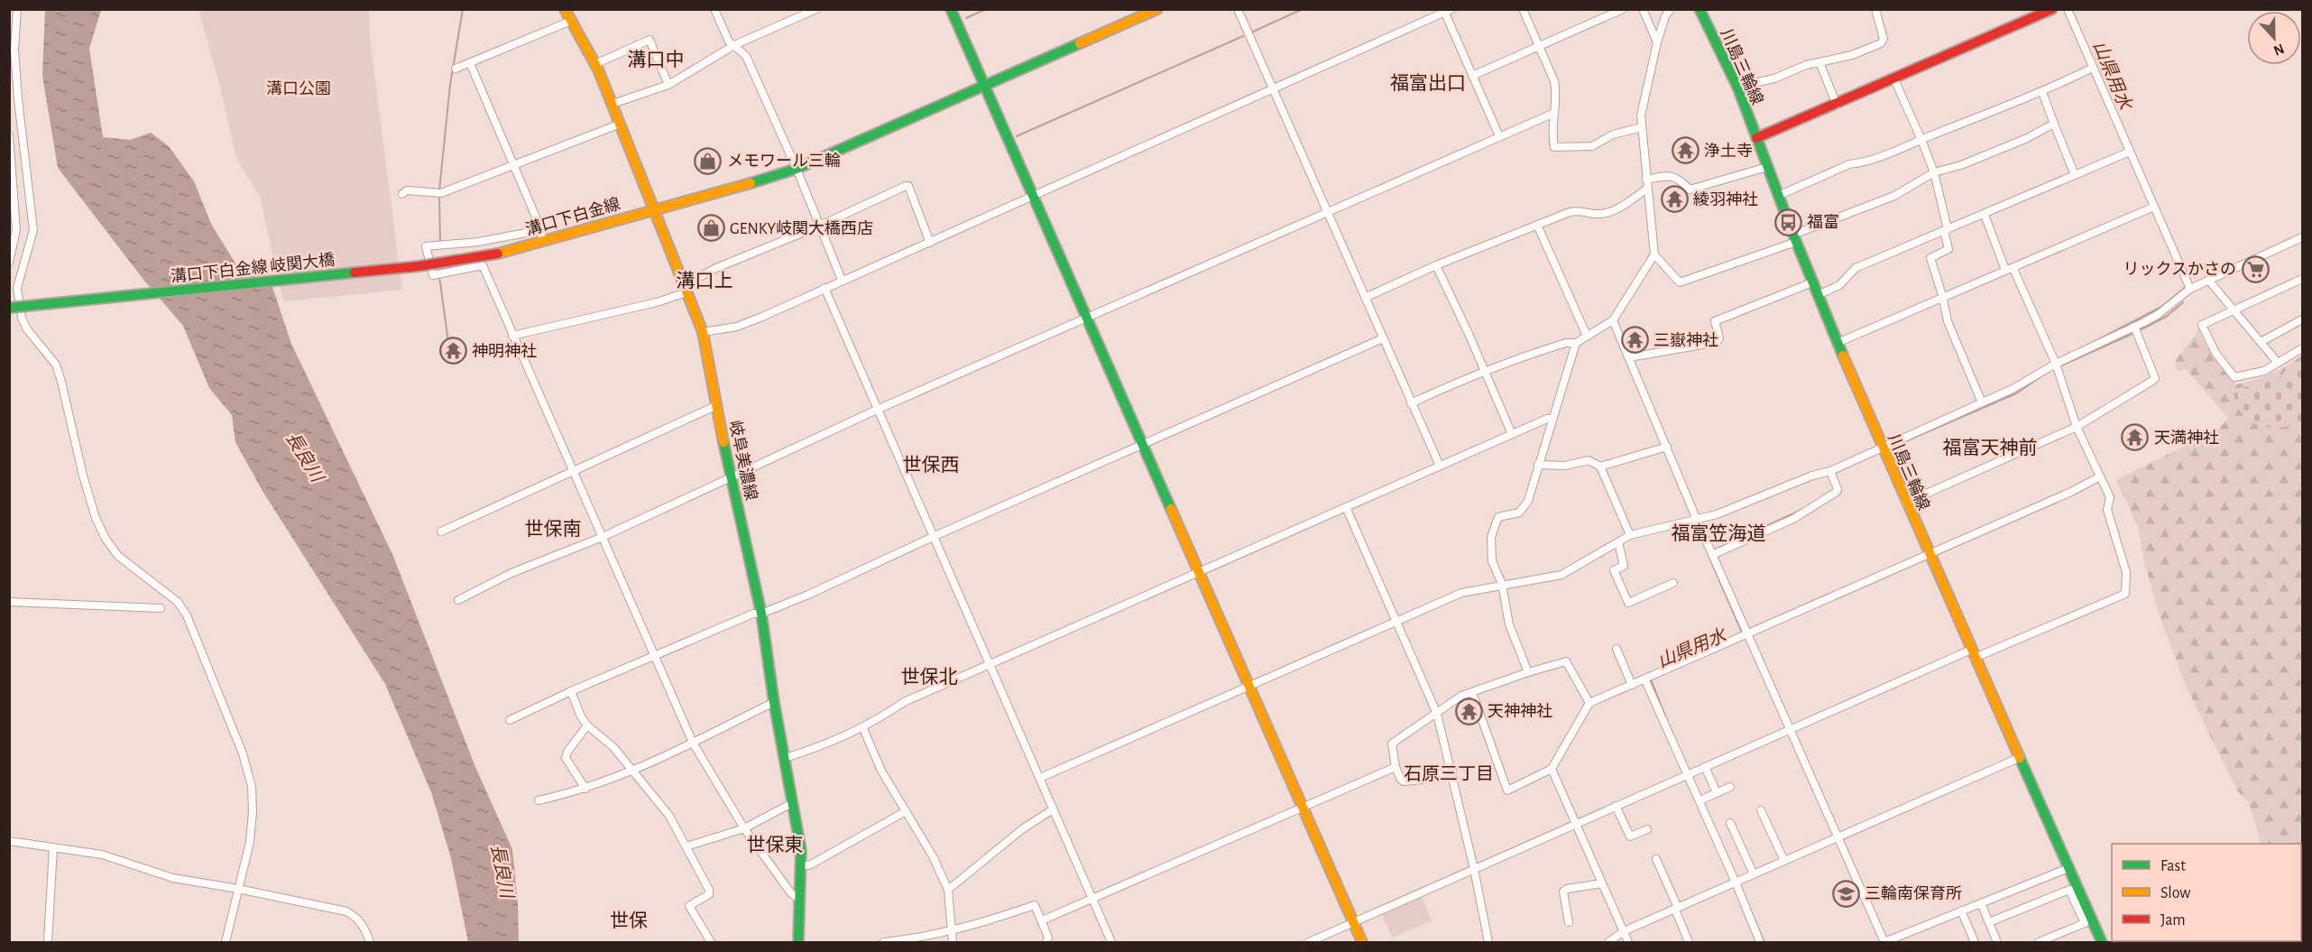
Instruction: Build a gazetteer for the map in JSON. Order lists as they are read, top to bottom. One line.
{"streets":{"main road":["川島三輪線","溝口下白金線","溝口下白金線 岐関大橋","岐阜美濃線"]},"crossings":[["溝口下白金線","溝口下白金線 岐関大橋"],["溝口下白金線","岐阜美濃線"]],"districts":["溝口中","福富出口","溝口上","福富天神前","世保西","世保南","福富笠海道","世保北","石原三丁目","世保東","世保"],"water":["山県用水","長良川"],"parks":["溝口公園"],"places":{"temple":["浄土寺","綾羽神社","三嶽神社","神明神社","天満神社","天神神社"],"shop":["メモワール三輪","GENKY岐関大橋西店"],"bus stop":["福富"],"supermarket":["リックスかさの"],"school or university":["三輪南保育所"]},"legend":["Fast","Slow","Jam"],"north":"bottom"}
